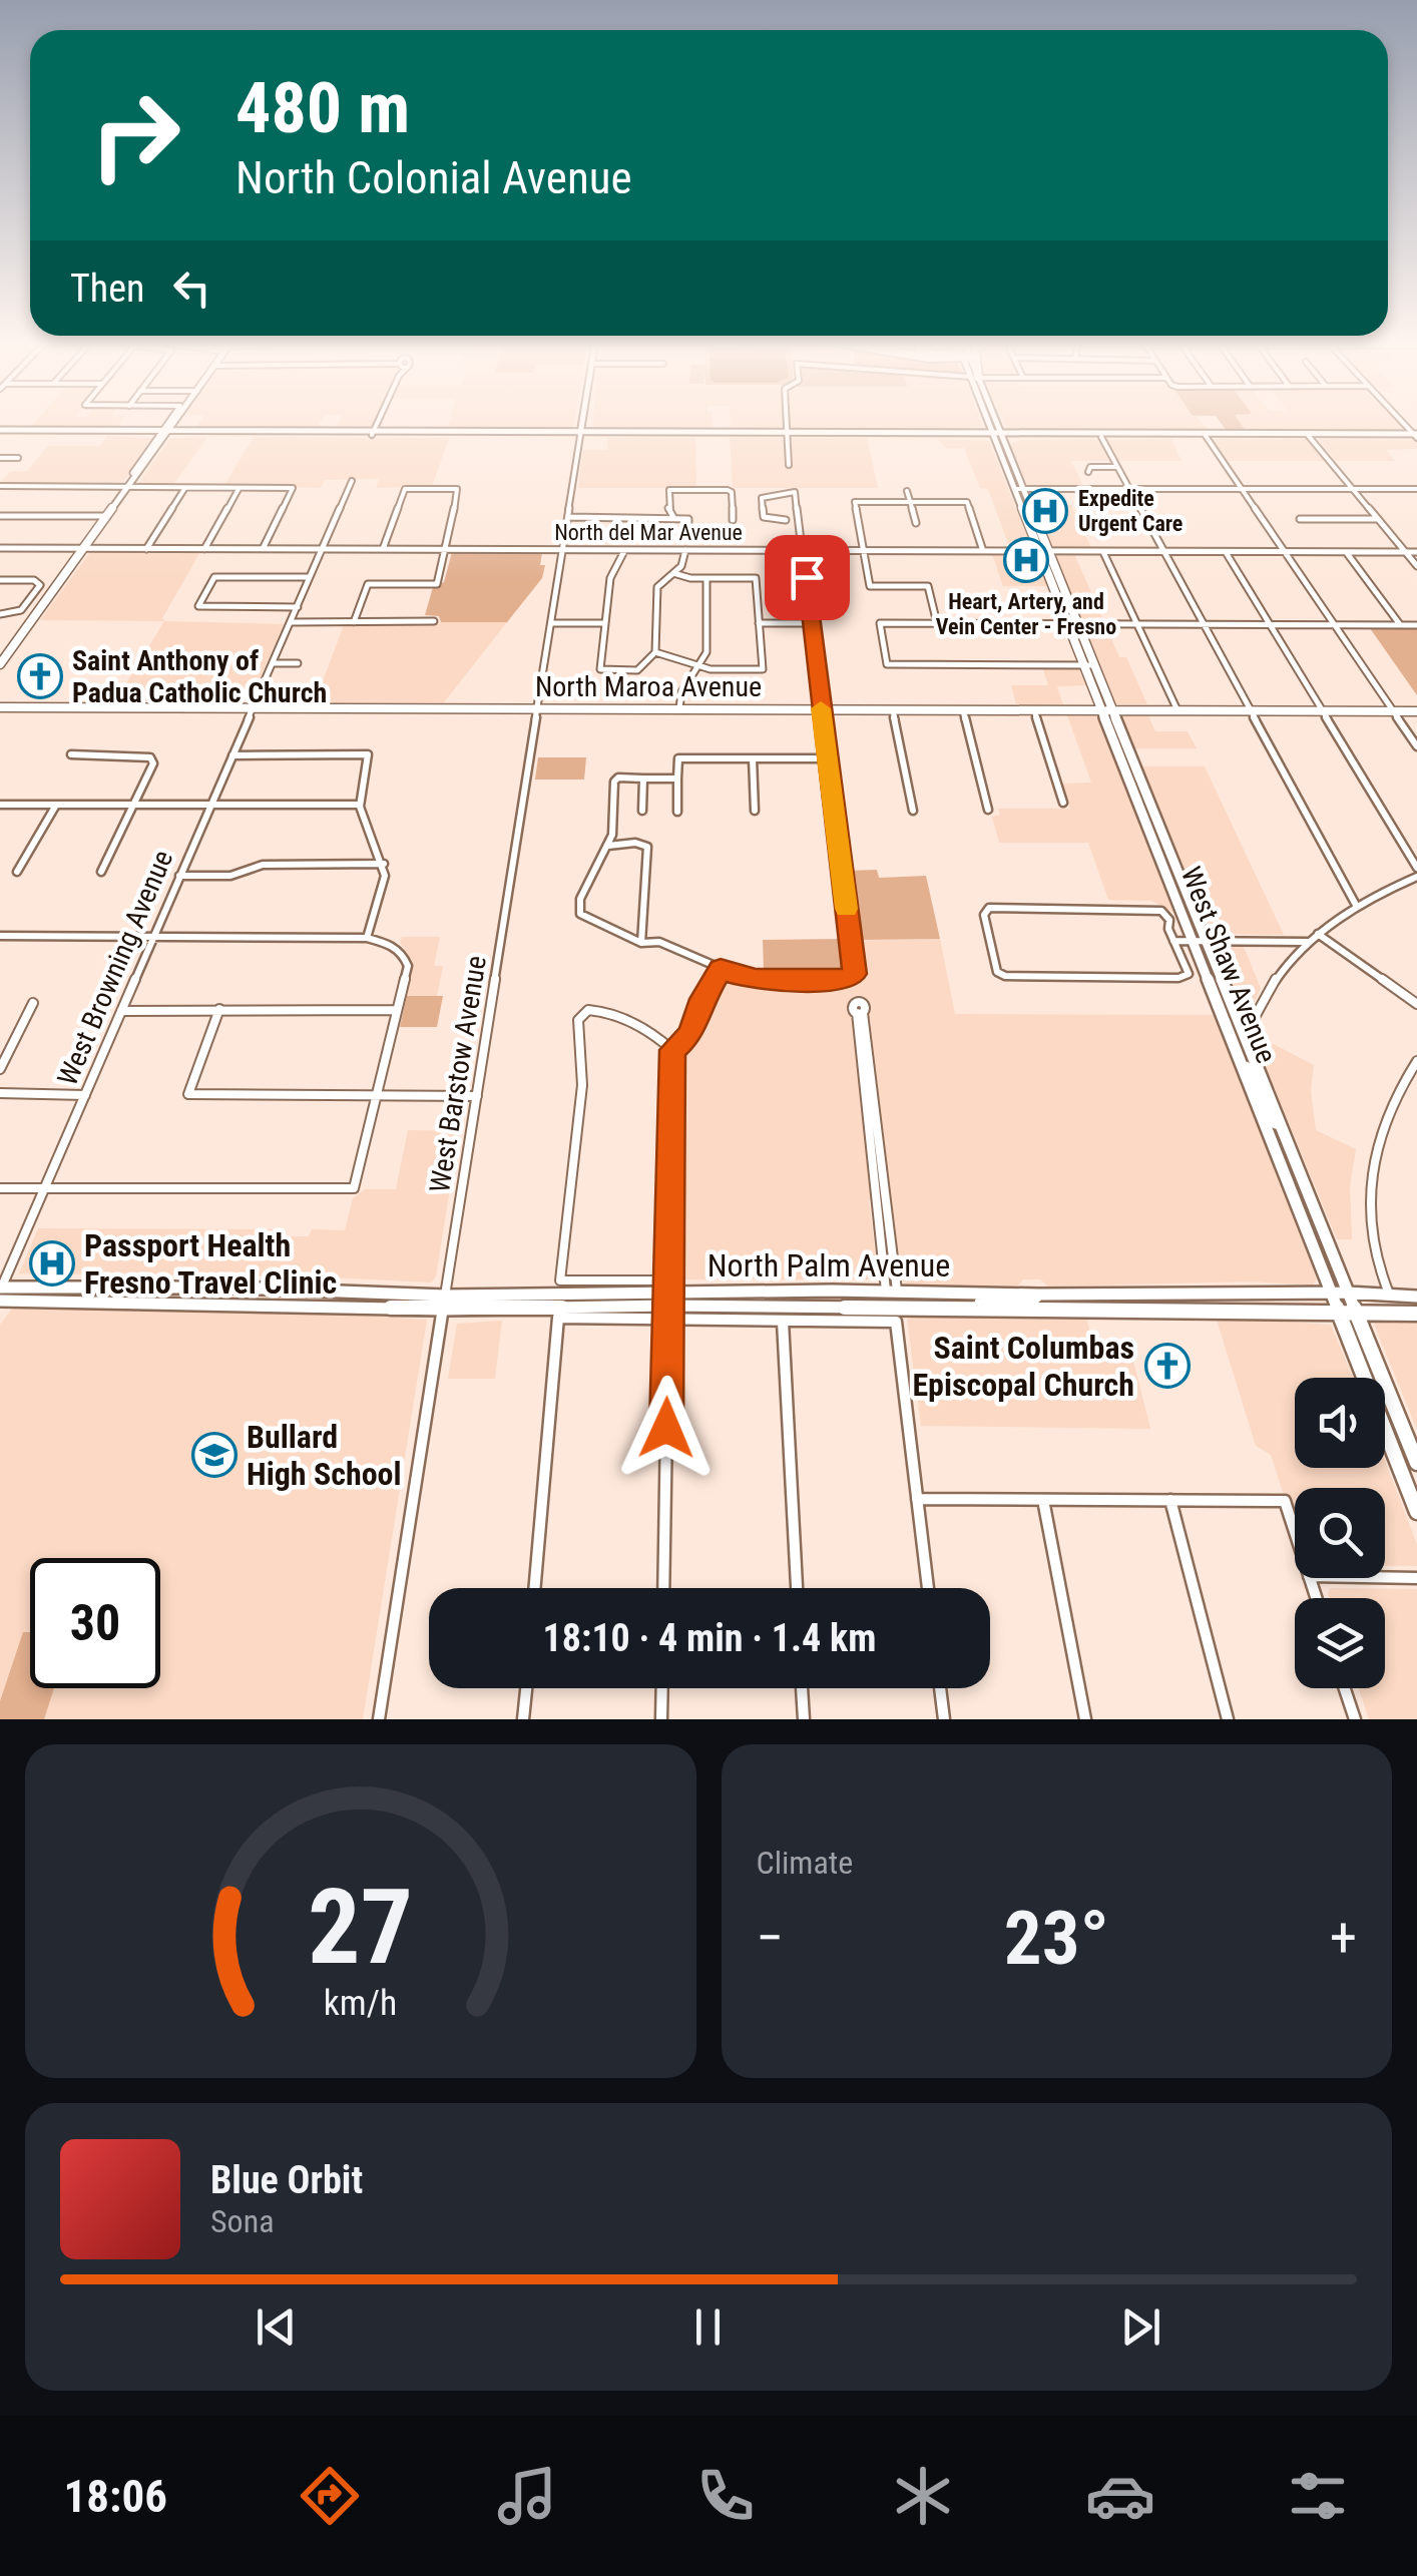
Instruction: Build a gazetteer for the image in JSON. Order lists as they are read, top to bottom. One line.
{"streets":{"main road":["North Maroa Avenue","West Shaw Avenue","North Palm Avenue"],"street":["North del Mar Avenue","West Browning Avenue","West Barstow Avenue"]},"crossings":[["North del Mar Avenue","West Shaw Avenue"],["North del Mar Avenue","West Browning Avenue"],["North del Mar Avenue","West Barstow Avenue"],["North Maroa Avenue","West Shaw Avenue"],["North Maroa Avenue","West Browning Avenue"],["North Maroa Avenue","West Barstow Avenue"],["West Shaw Avenue","North Palm Avenue"],["West Browning Avenue","North Palm Avenue"],["West Barstow Avenue","North Palm Avenue"]],"places":{"hospital":["Expedite Urgent Care","Heart, Artery, and Vein Center - Fresno","Passport Health Fresno Travel Clinic"],"church":["Saint Anthony of Padua Catholic Church","Saint Columbas Episcopal Church"],"school or university":["Bullard High School"]},"page":{"turn":["480 m","North Colonial Avenue"],"then":"Then","limit":"30","trip":"18:10 · 4 min · 1.4 km","tile":"Climate","heat":["−","23°","+"],"song":["Blue Orbit","Sona"],"tabs":"18:06","gauge":["27","km/h"]}}
